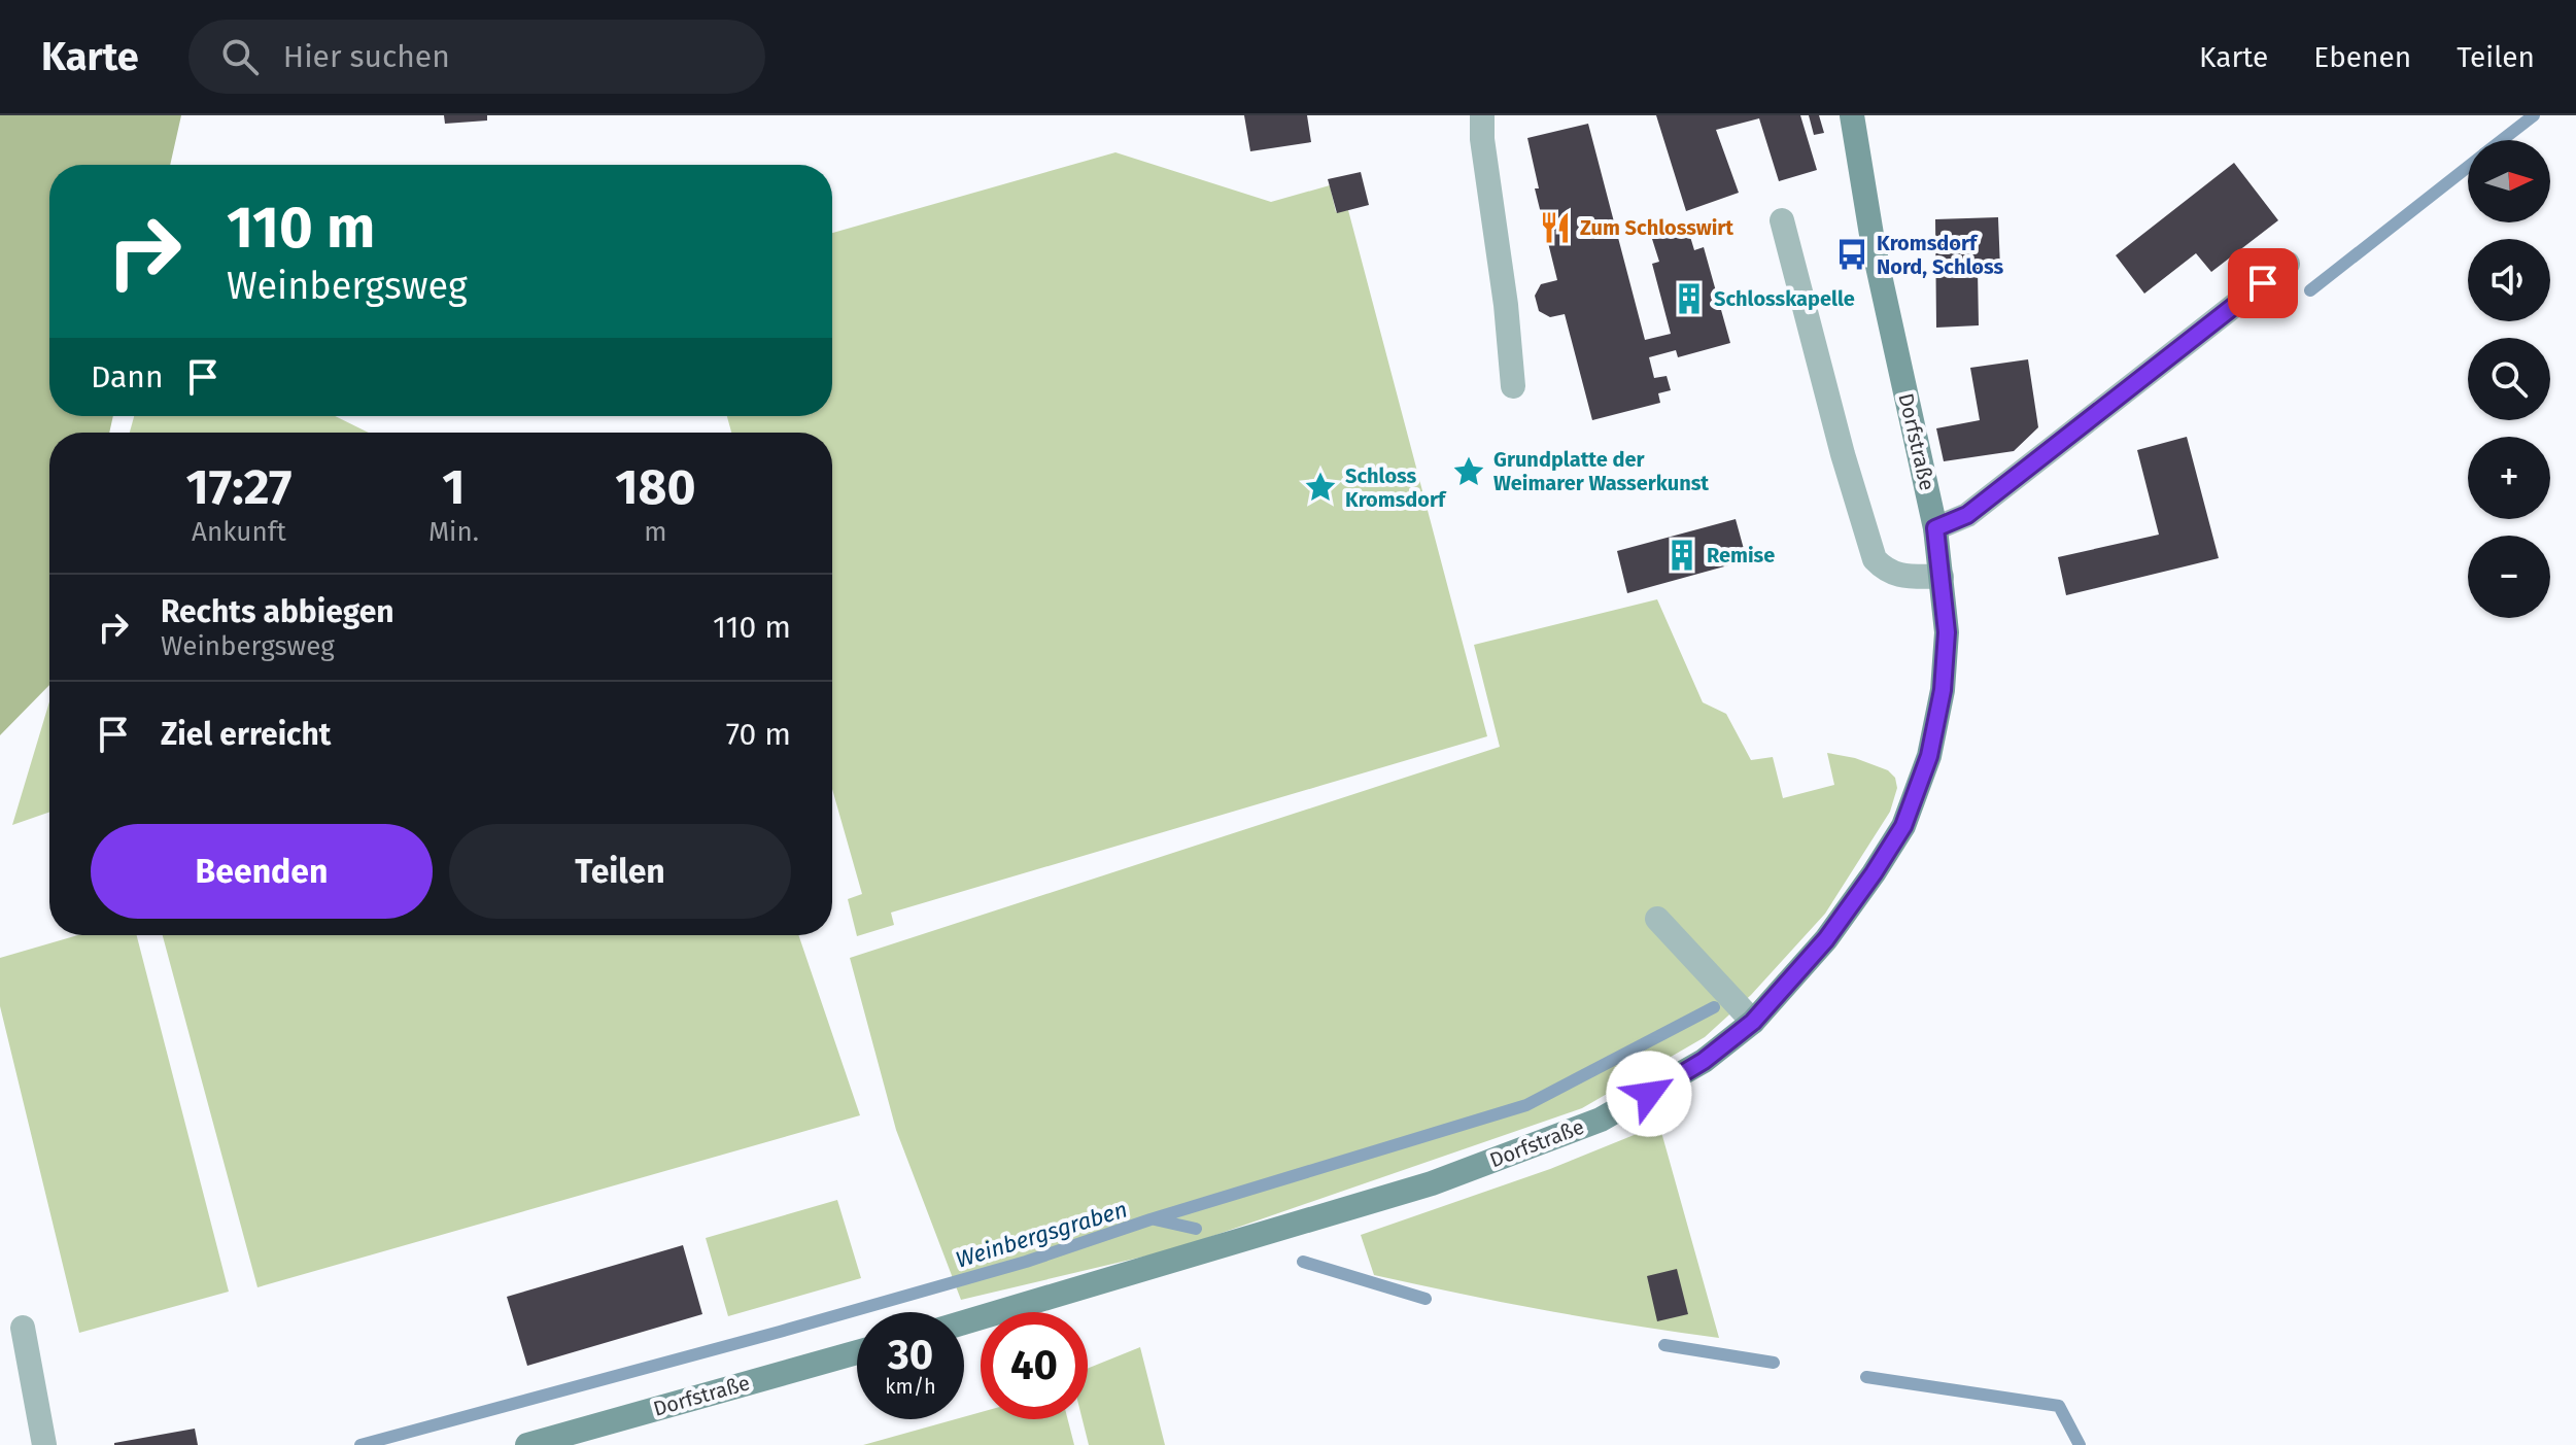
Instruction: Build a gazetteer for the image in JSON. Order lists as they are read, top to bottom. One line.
{"streets":{"street":["Dorfstraße"]},"water":["Weinbergsgraben"],"places":{"restaurant":["Zum Schlosswirt"],"bus stop":["Kromsdorf Nord, Schloss"],"building":["Schlosskapelle","Remise"],"place":["Grundplatte der Weimarer Wasserkunst","Schloss Kromsdorf"]},"north":"right","page":{"header":"Karte","search":"Hier suchen","nav":["Karte","Ebenen","Teilen"],"map_buttons":["+","−"],"turn":["110 m","Weinbergsweg"],"then":"Dann","eta":["17:27","Ankunft","1","Min.","180","m"],"list":[{"name":"Rechts abbiegen","note":"Weinbergsweg","value":"110 m"},{"name":"Ziel erreicht","value":"70 m"}],"buttons":["Beenden","Teilen"],"speed":"30 km/h","limit":"40"}}
